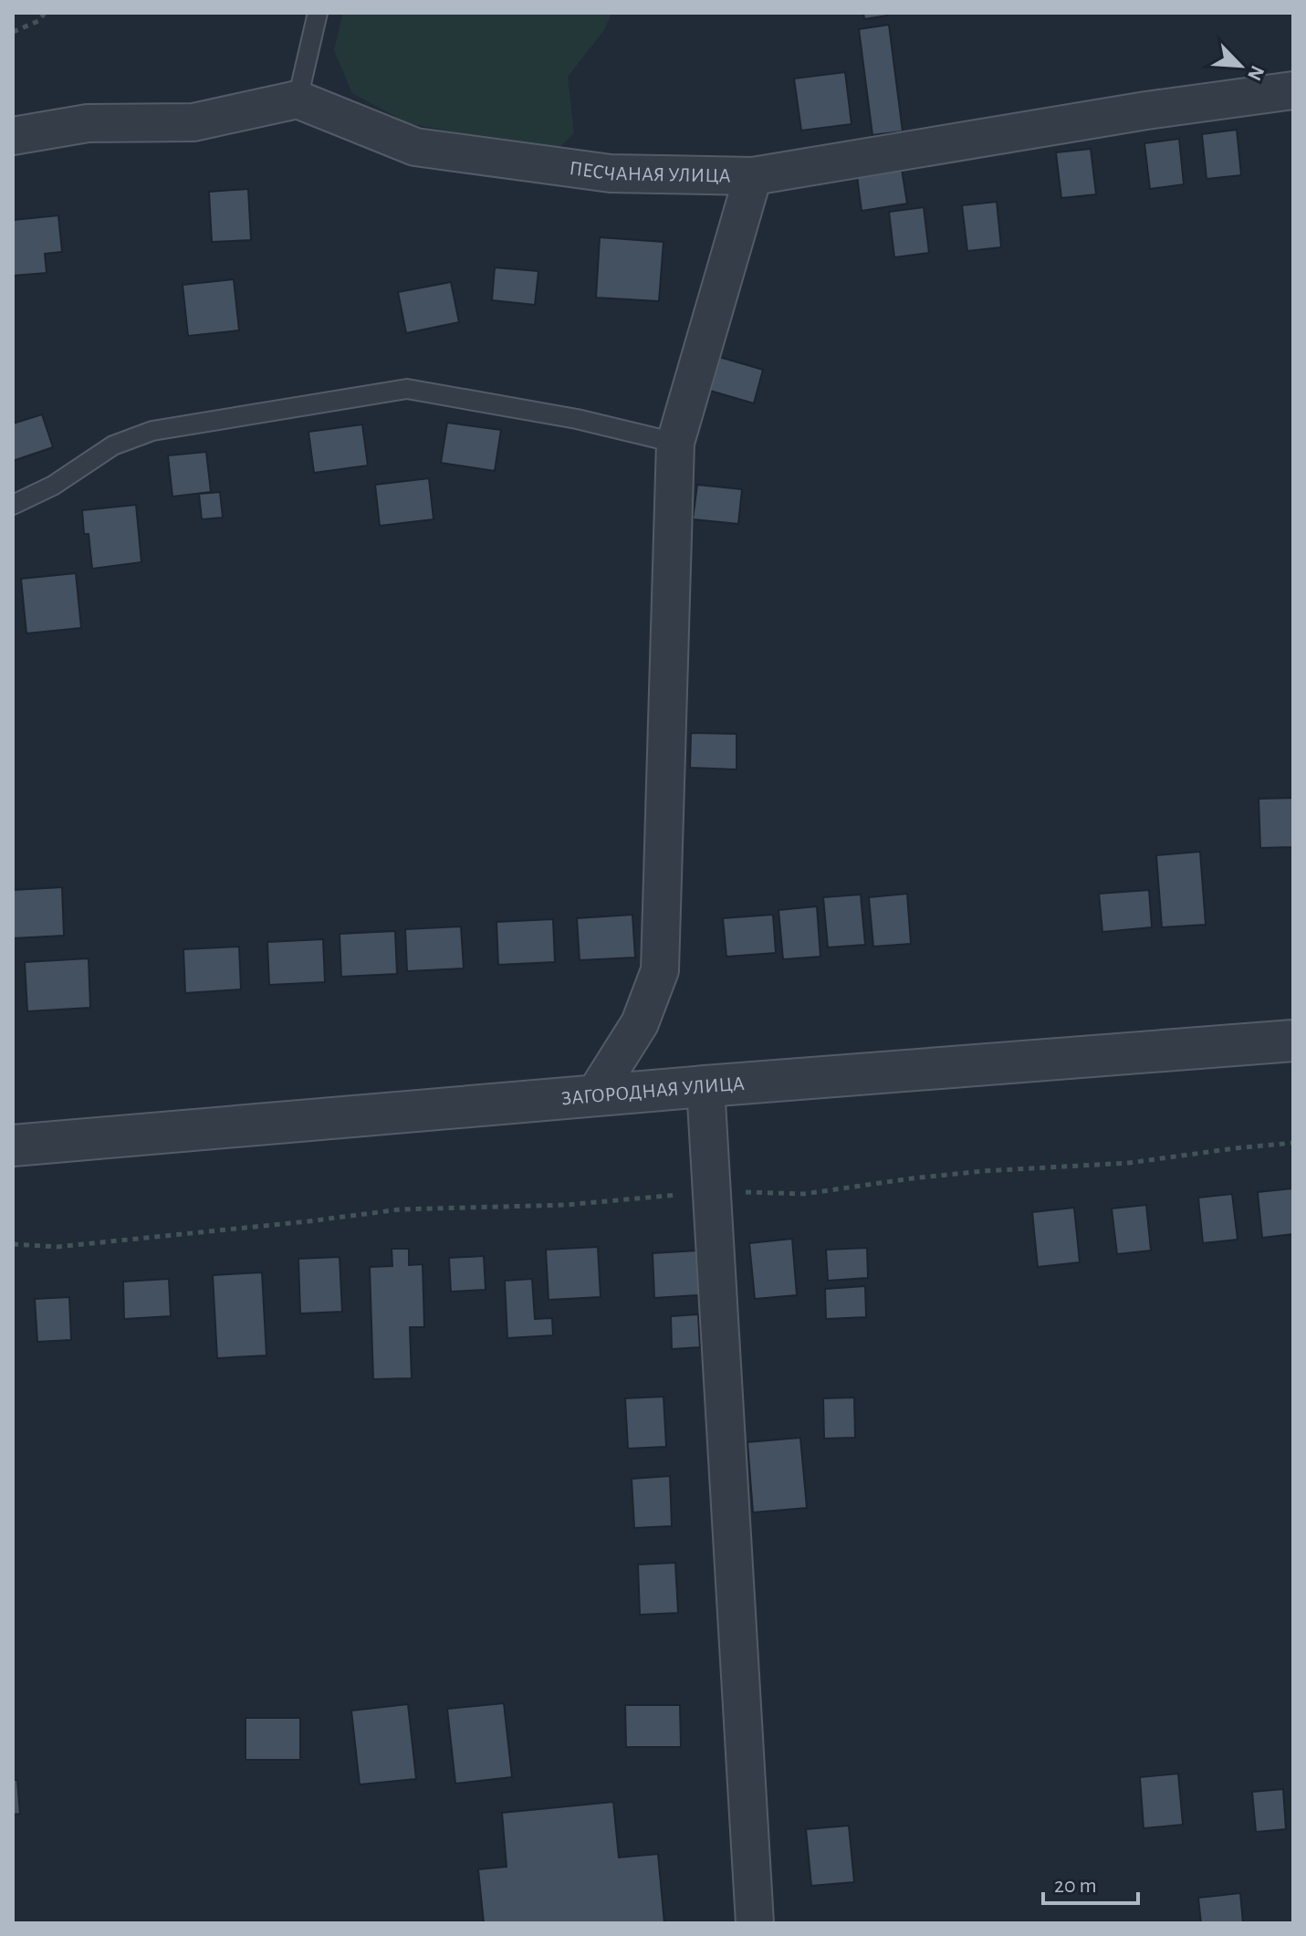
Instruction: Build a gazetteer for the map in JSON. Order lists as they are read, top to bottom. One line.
{"streets":{"street":["ПЕСЧАНАЯ УЛИЦА","ЗАГОРОДНАЯ УЛИЦА"]},"scale_bar":"20 m","north":"bottom right"}
